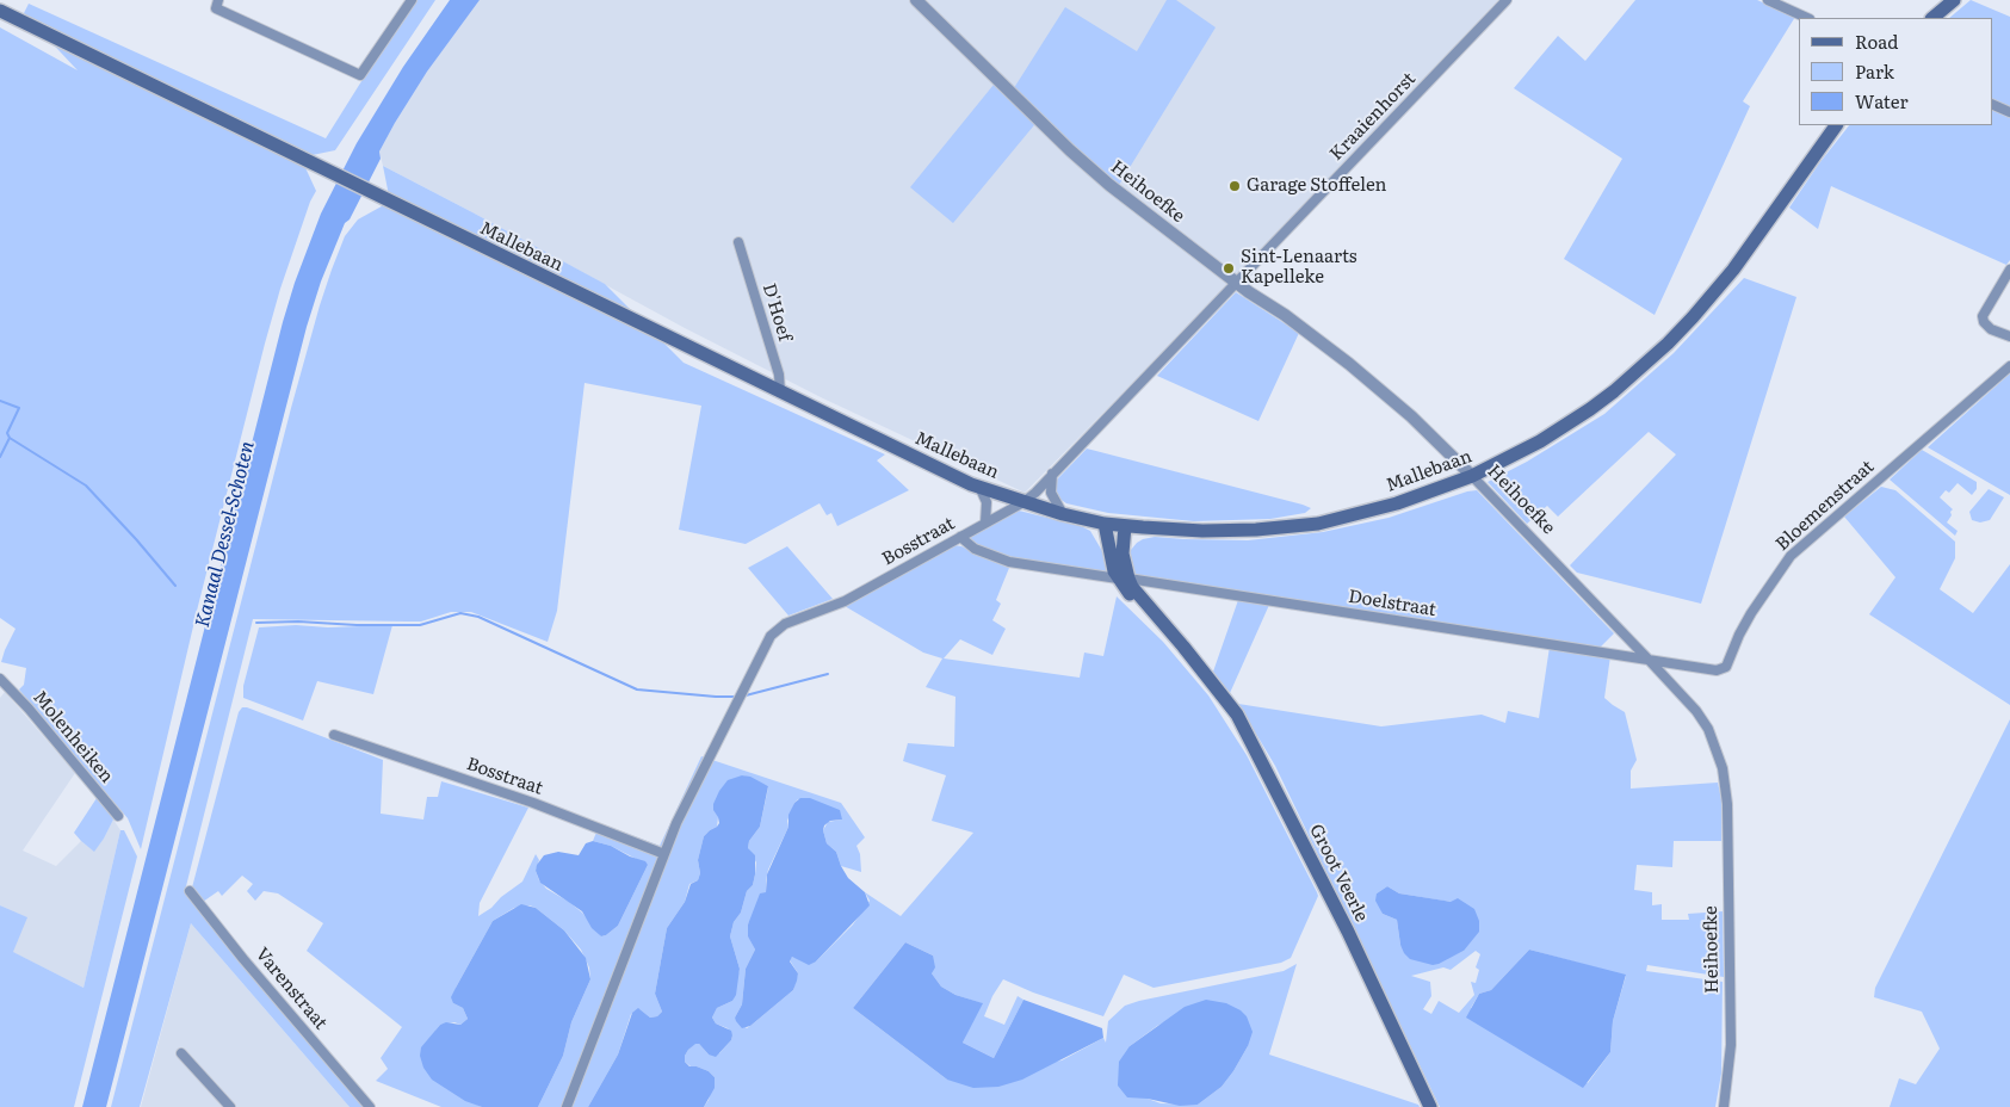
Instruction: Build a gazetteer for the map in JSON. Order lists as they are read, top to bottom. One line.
{"streets":{"main road":["Mallebaan","Groot Veerle"],"street":["Kraaienhorst","Heihoefke","D'Hoef","Bloemenstraat","Bosstraat","Doelstraat","Molenheiken","Varenstraat"]},"crossings":[["Kraaienhorst","Heihoefke"],["Kraaienhorst","Bosstraat"],["Heihoefke","Mallebaan"],["Heihoefke","Bloemenstraat"],["Heihoefke","Bosstraat"],["Heihoefke","Doelstraat"],["Mallebaan","D'Hoef"],["Mallebaan","Bosstraat"],["Mallebaan","Groot Veerle"],["Bloemenstraat","Doelstraat"],["Bosstraat","Doelstraat"],["Doelstraat","Groot Veerle"]],"water":["Kanaal Dessel-Schoten"],"places":["Garage Stoffelen","Sint-Lenaarts Kapelleke"],"legend":["Road","Park","Water"]}
